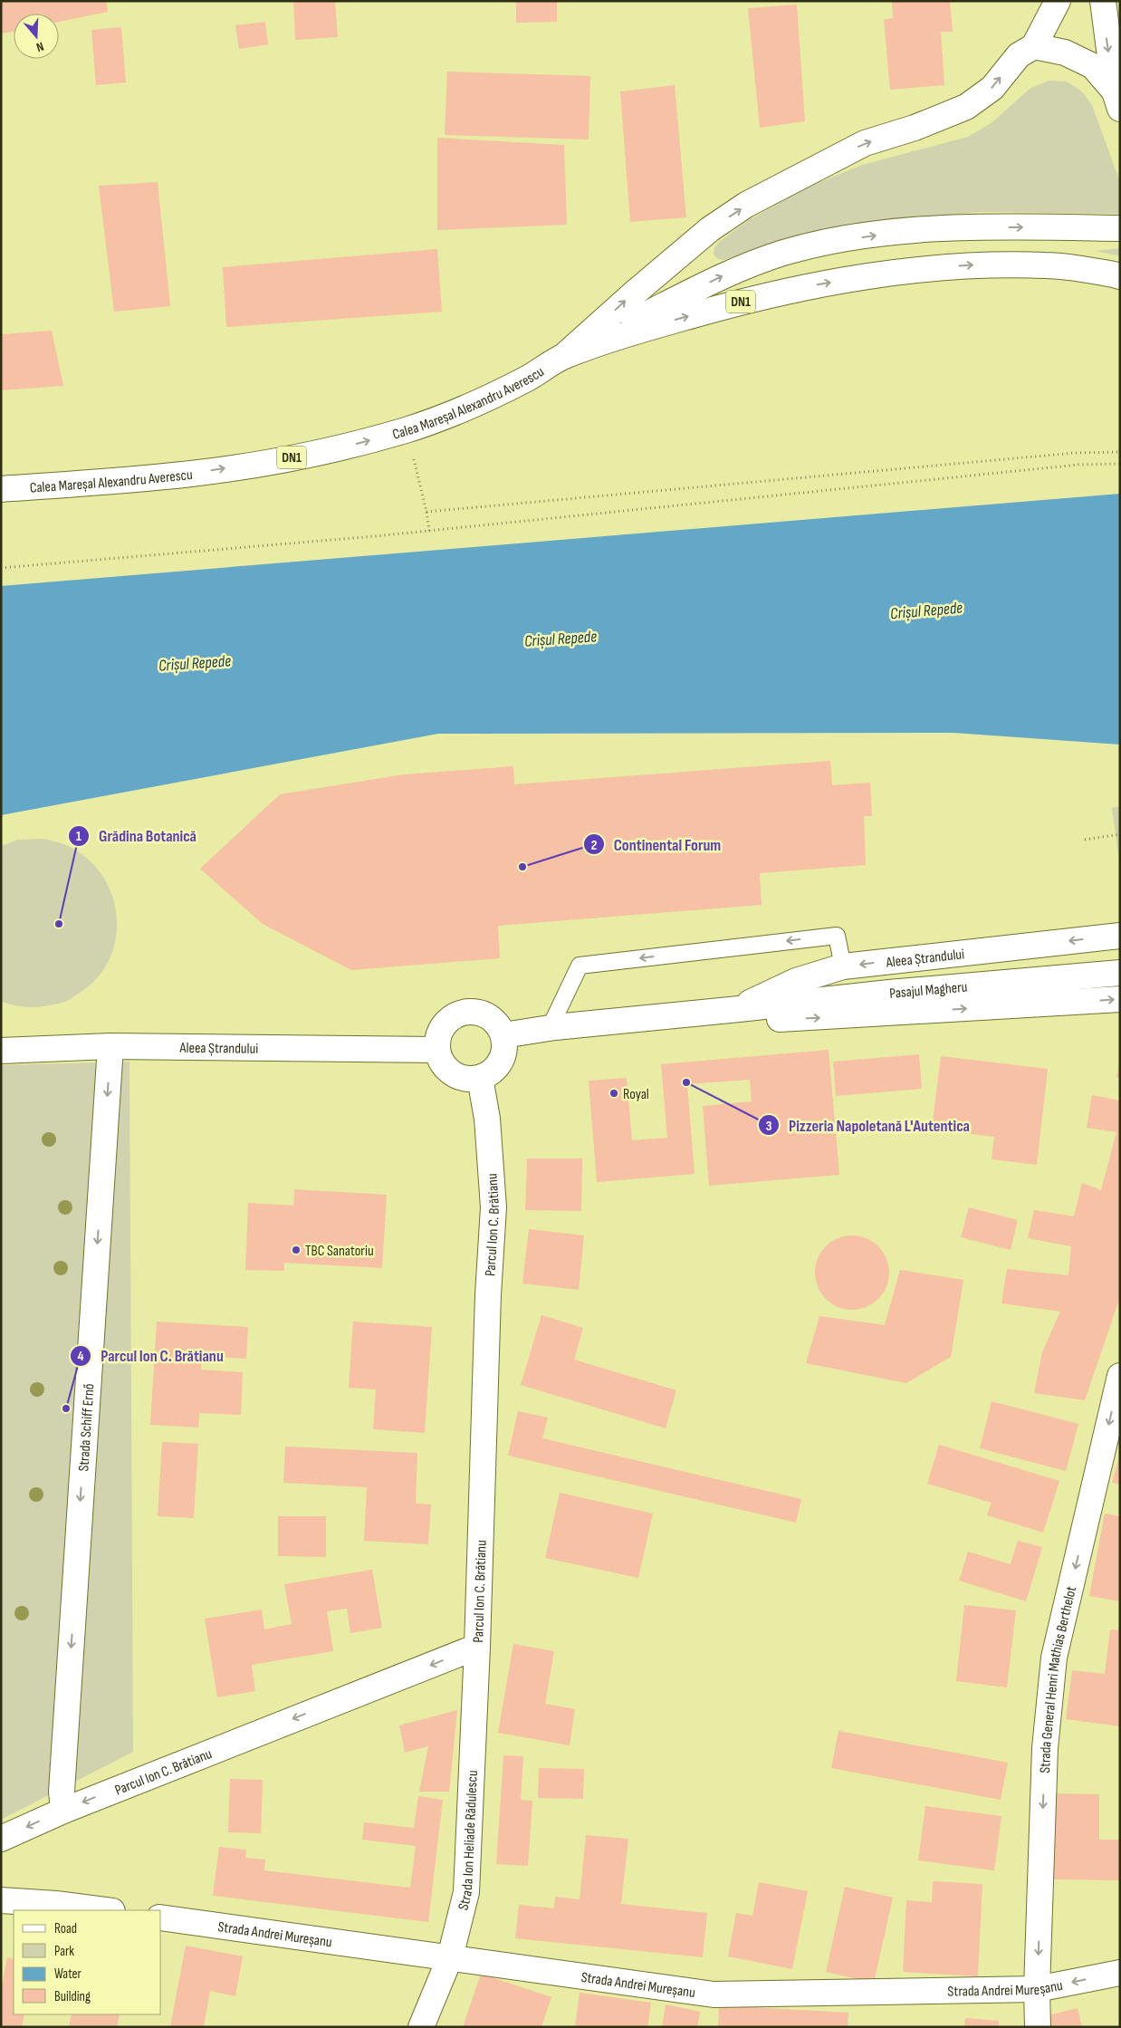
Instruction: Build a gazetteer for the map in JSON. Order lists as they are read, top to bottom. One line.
{"streets":{"street":["DN1","Calea Mareșal Alexandru Averescu","Aleea Ștrandului","Pasajul Magheru","Parcul Ion C. Brătianu","Strada Schiff Ernő","Strada General Henri Mathias Berthelot","Strada Ion Heliade Rădulescu","Strada Andrei Mureșanu"]},"crossings":[["Aleea Ștrandului","Pasajul Magheru"],["Aleea Ștrandului","Parcul Ion C. Brătianu"],["Aleea Ștrandului","Strada Schiff Ernő"],["Parcul Ion C. Brătianu","Strada Schiff Ernő"],["Parcul Ion C. Brătianu","Strada Ion Heliade Rădulescu"],["Strada General Henri Mathias Berthelot","Strada Andrei Mureșanu"],["Strada Ion Heliade Rădulescu","Strada Andrei Mureșanu"]],"one_way":["Parcul Ion C. Brătianu","Strada Schiff Ernő","Strada General Henri Mathias Berthelot"],"water":["Crișul Repede"],"places":["Continental Forum","Grădina Botanică","Pizzeria Napoletană L'Autentica","Royal","TBC Sanatoriu","Parcul Ion C. Brătianu"],"legend":["Road","Park","Water","Building"],"north":"bottom"}
